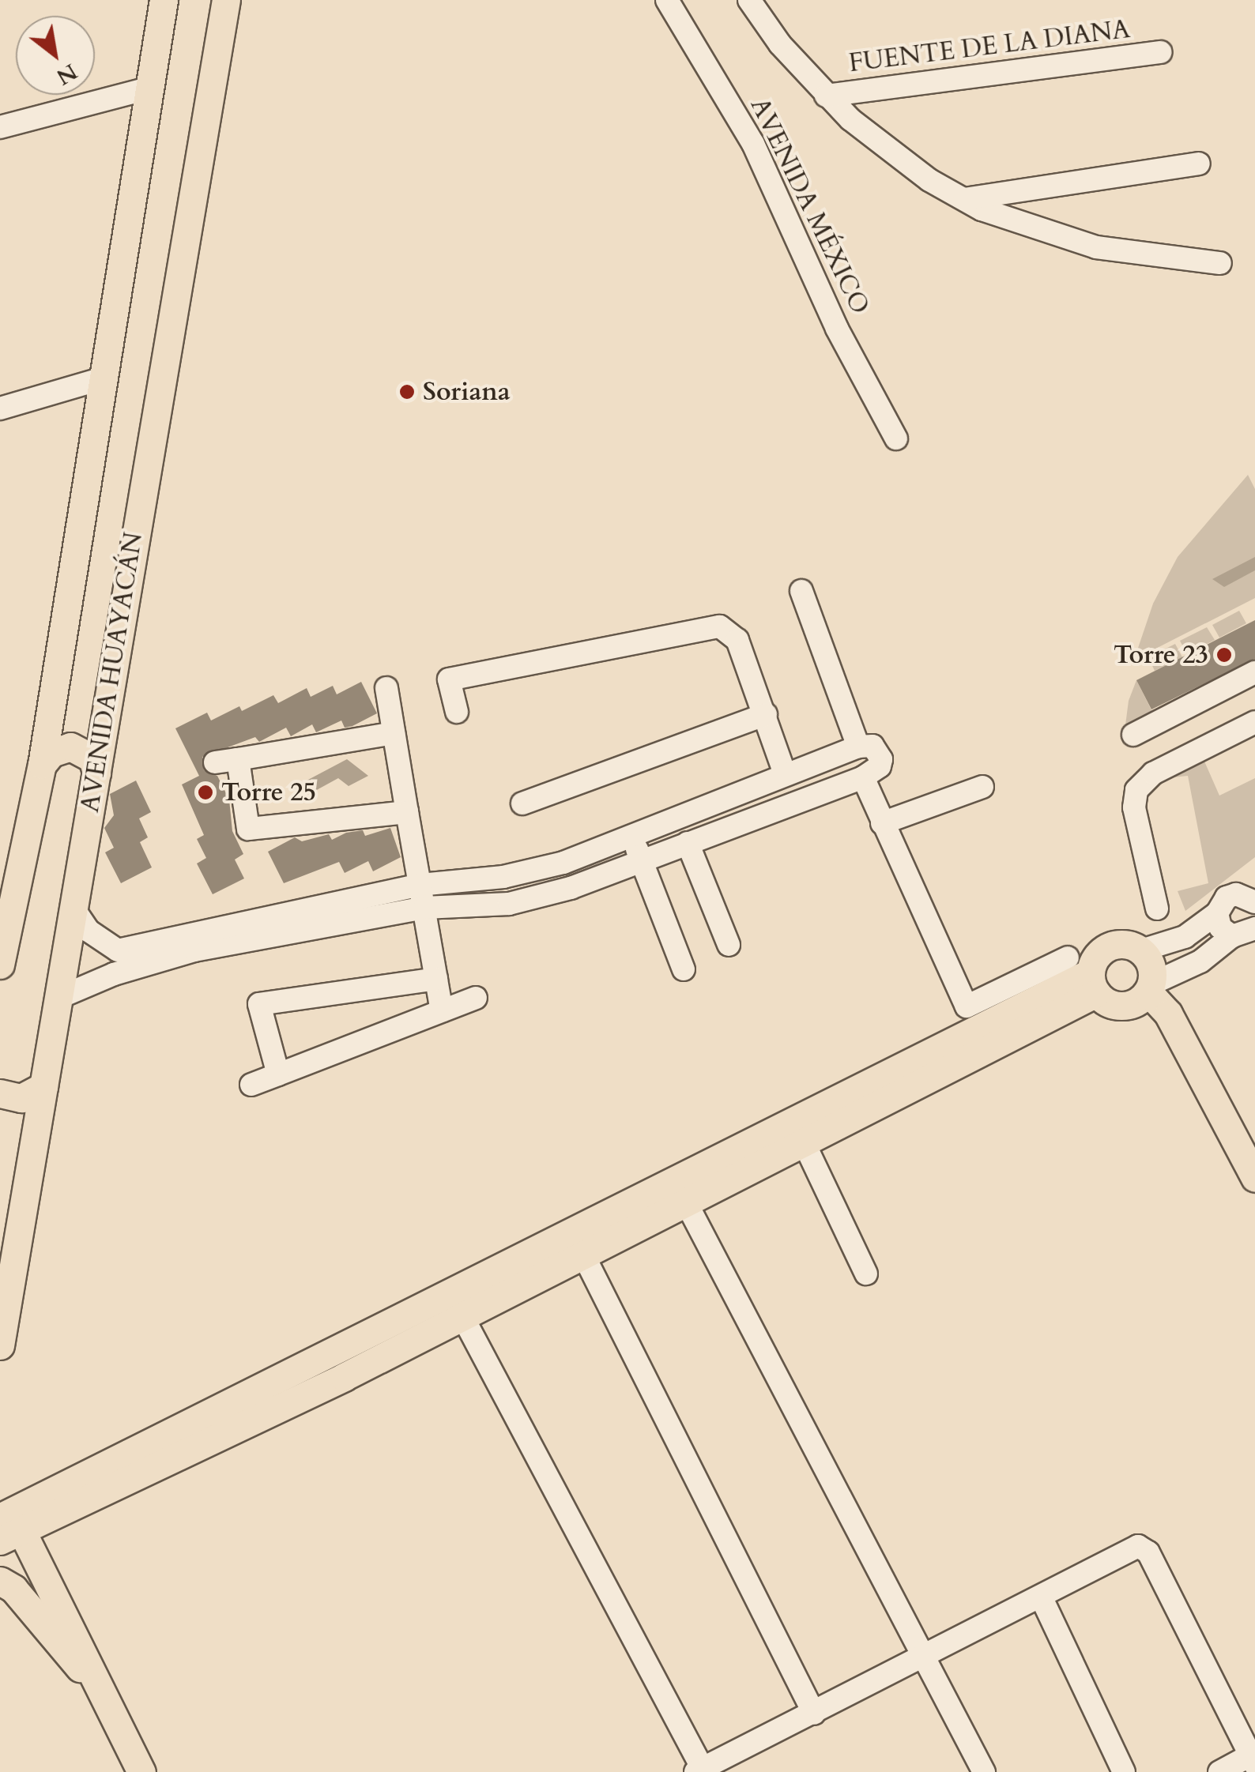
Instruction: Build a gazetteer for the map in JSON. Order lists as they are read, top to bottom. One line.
{"streets":{"main road":["AVENIDA HUAYACÁN"],"street":["FUENTE DE LA DIANA","AVENIDA MÉXICO"]},"places":["Soriana","Torre 23","Torre 25"],"north":"bottom right"}
